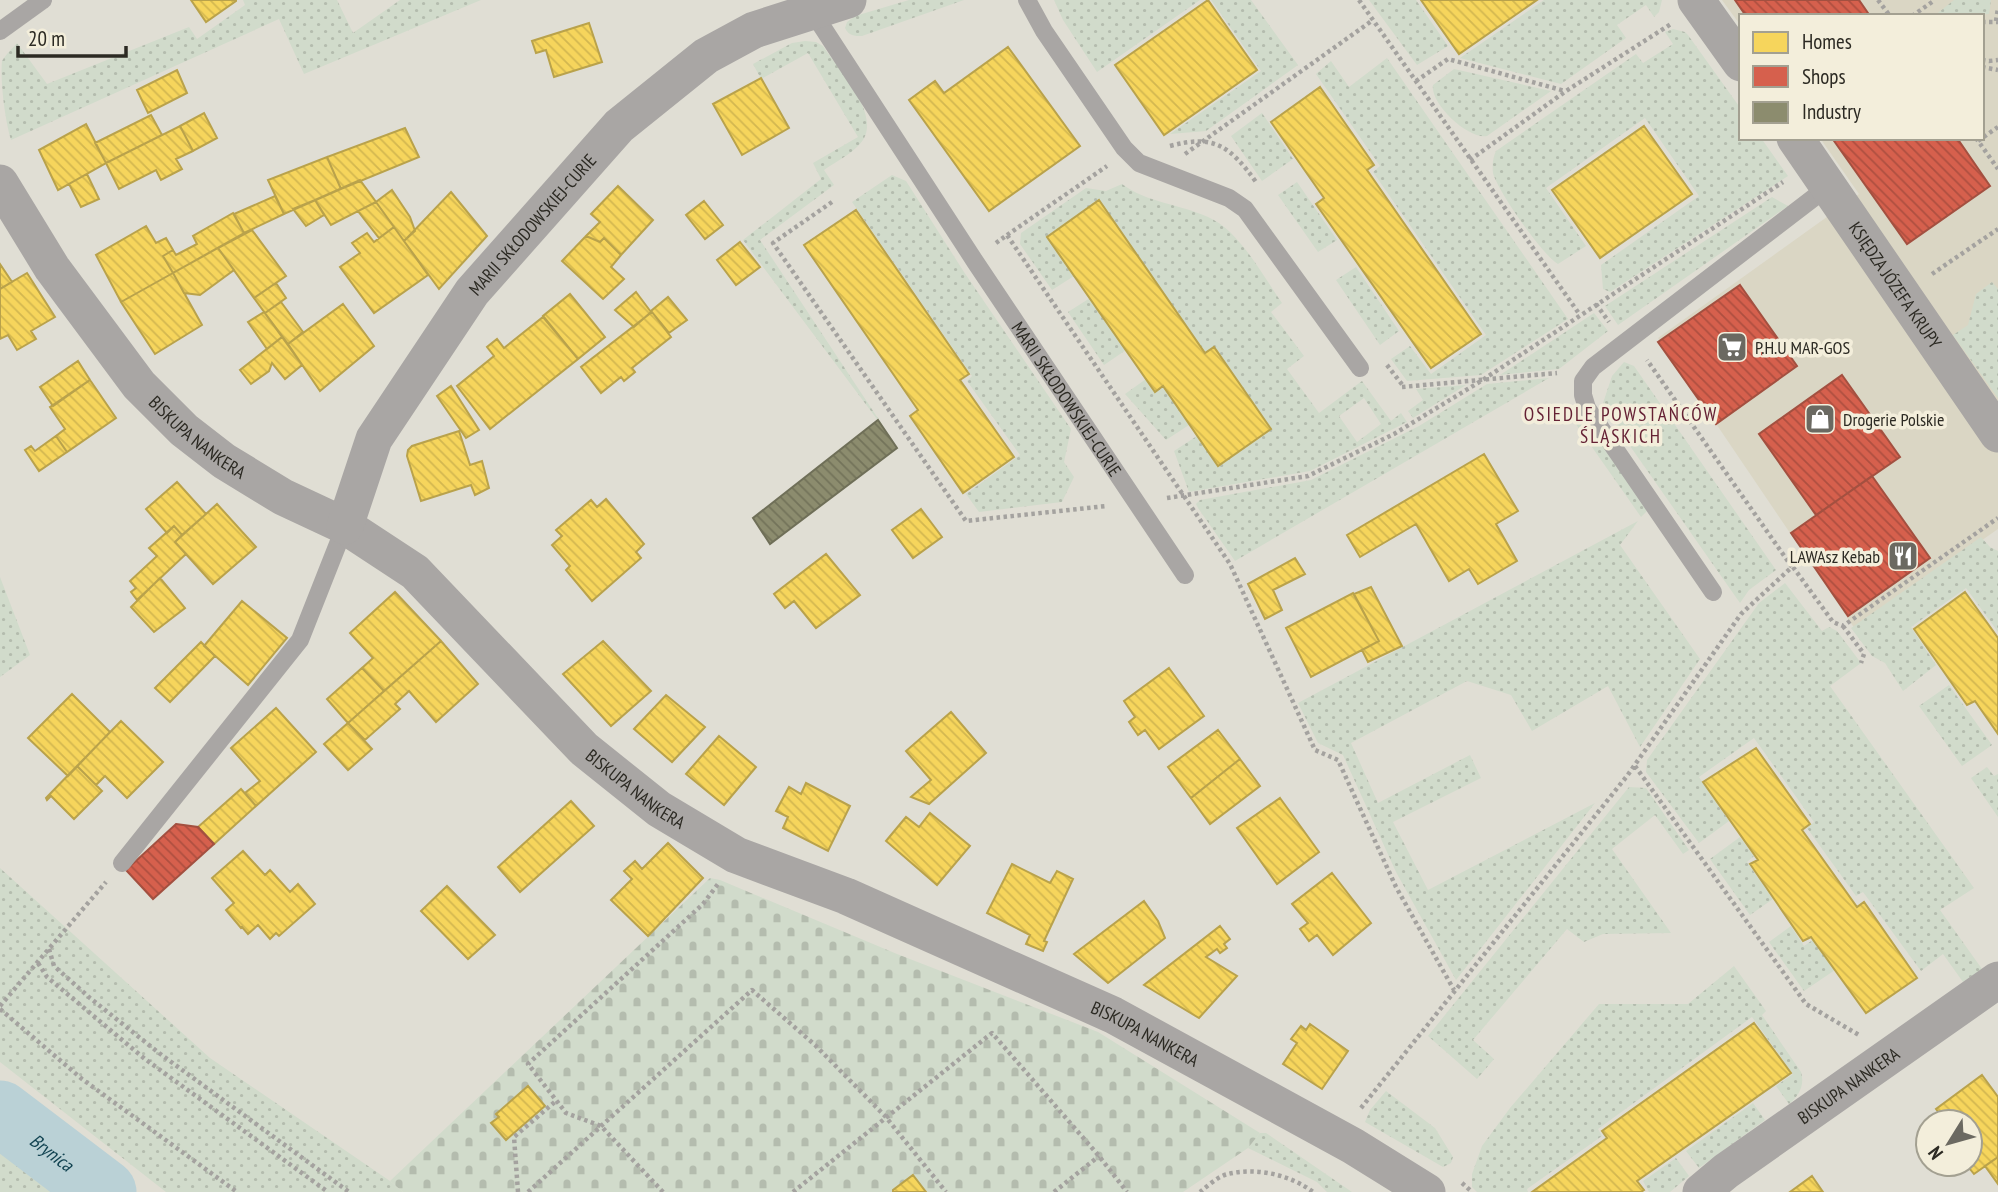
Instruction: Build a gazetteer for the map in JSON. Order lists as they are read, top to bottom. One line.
{"streets":{"street":["MARII SKŁODOWSKIEJ-CURIE","KSIĘDZA JÓZEFA KRUPY","BISKUPA NANKERA"]},"crossings":[["MARII SKŁODOWSKIEJ-CURIE","BISKUPA NANKERA"]],"districts":["OSIEDLE POWSTAŃCÓW ŚLĄSKICH"],"water":["Brynica"],"places":{"supermarket":["P.H.U MAR-GOS"],"shop":["Drogerie Polskie"],"restaurant":["LAWAsz Kebab"]},"legend":["Homes","Shops","Industry"],"scale_bar":"20 m","north":"bottom left"}
